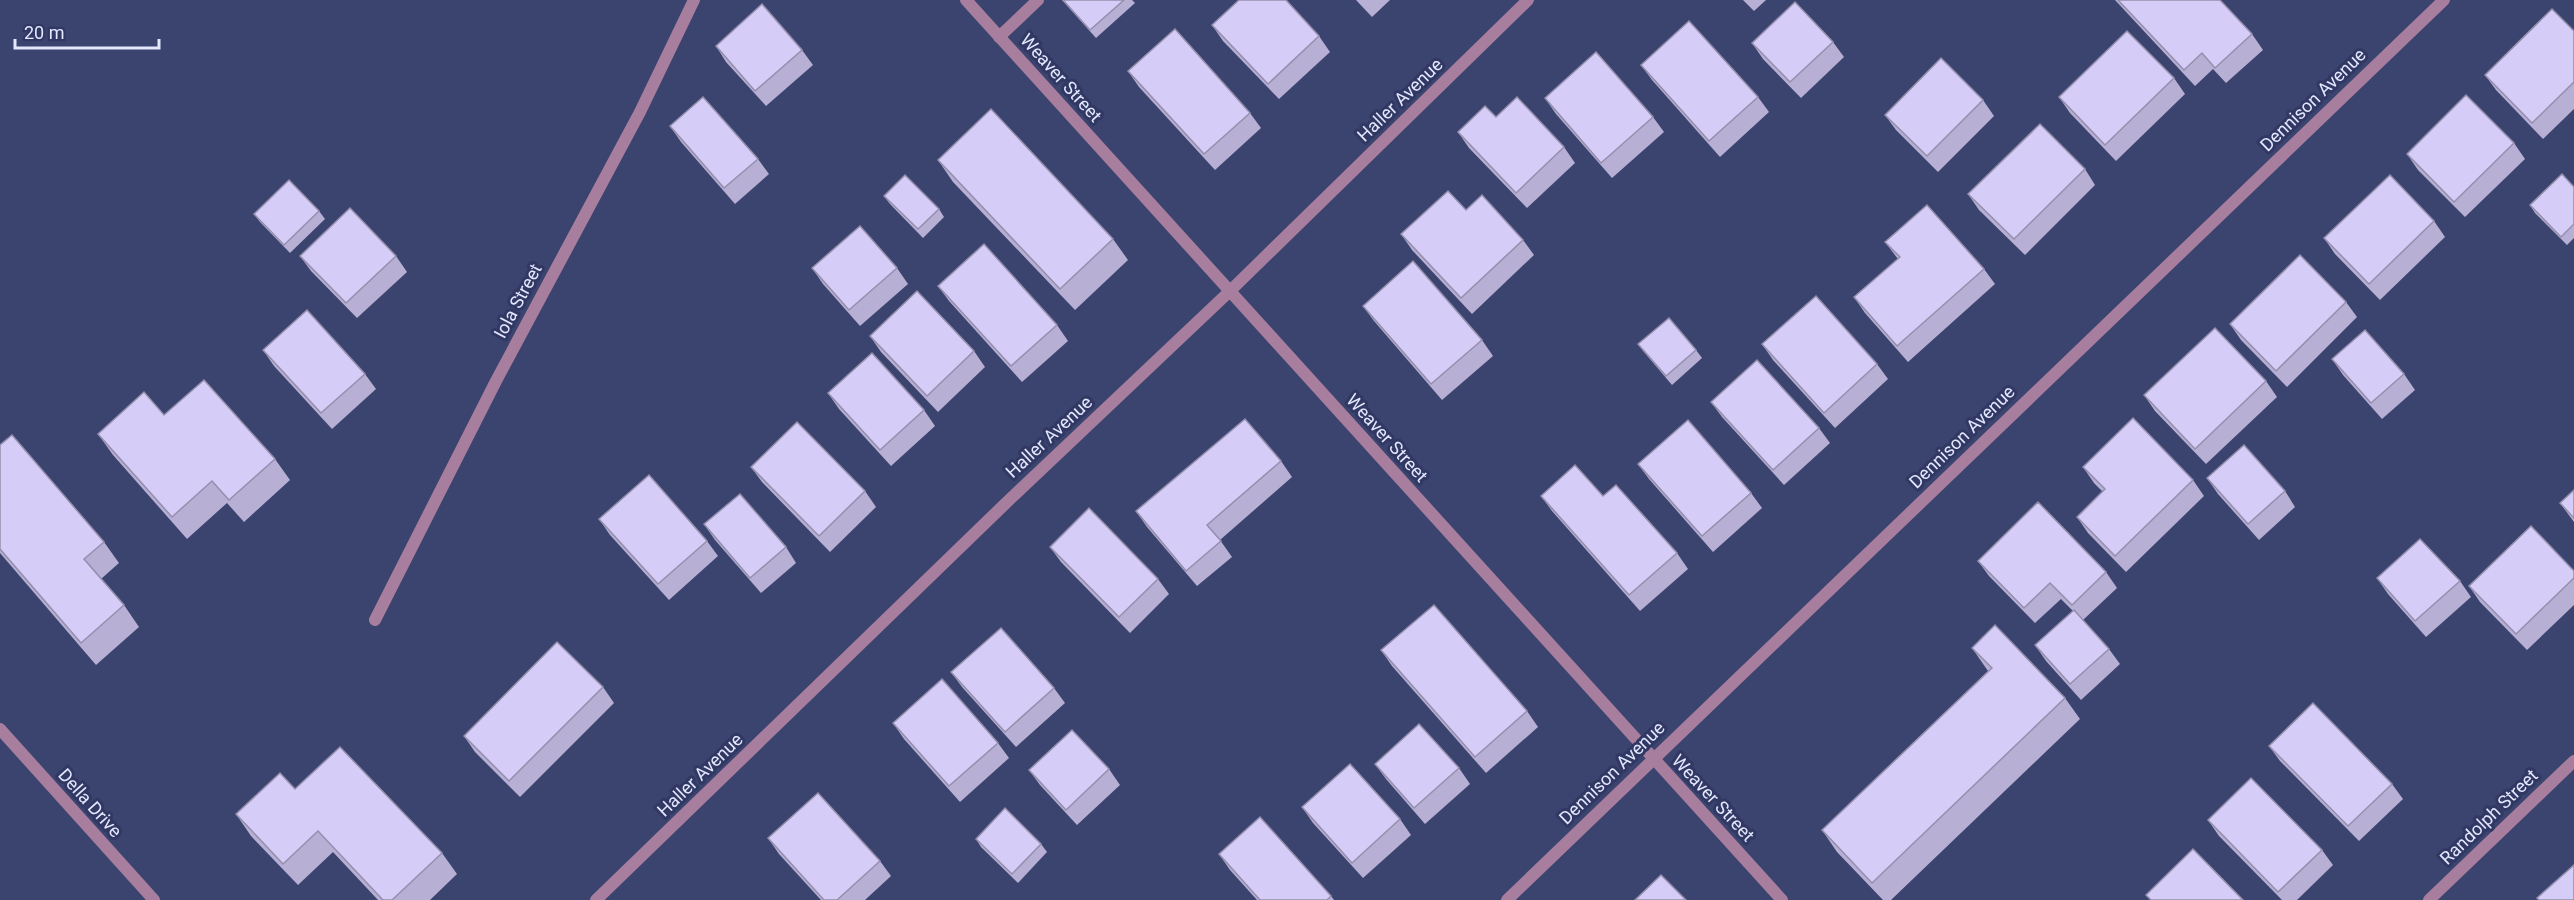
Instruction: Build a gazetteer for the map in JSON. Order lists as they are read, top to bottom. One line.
{"streets":{"street":["Weaver Street","Haller Avenue","Dennison Avenue","Iola Street","Della Drive","Randolph Street"]},"crossings":[["Weaver Street","Haller Avenue"],["Weaver Street","Dennison Avenue"]],"scale_bar":"20 m"}
